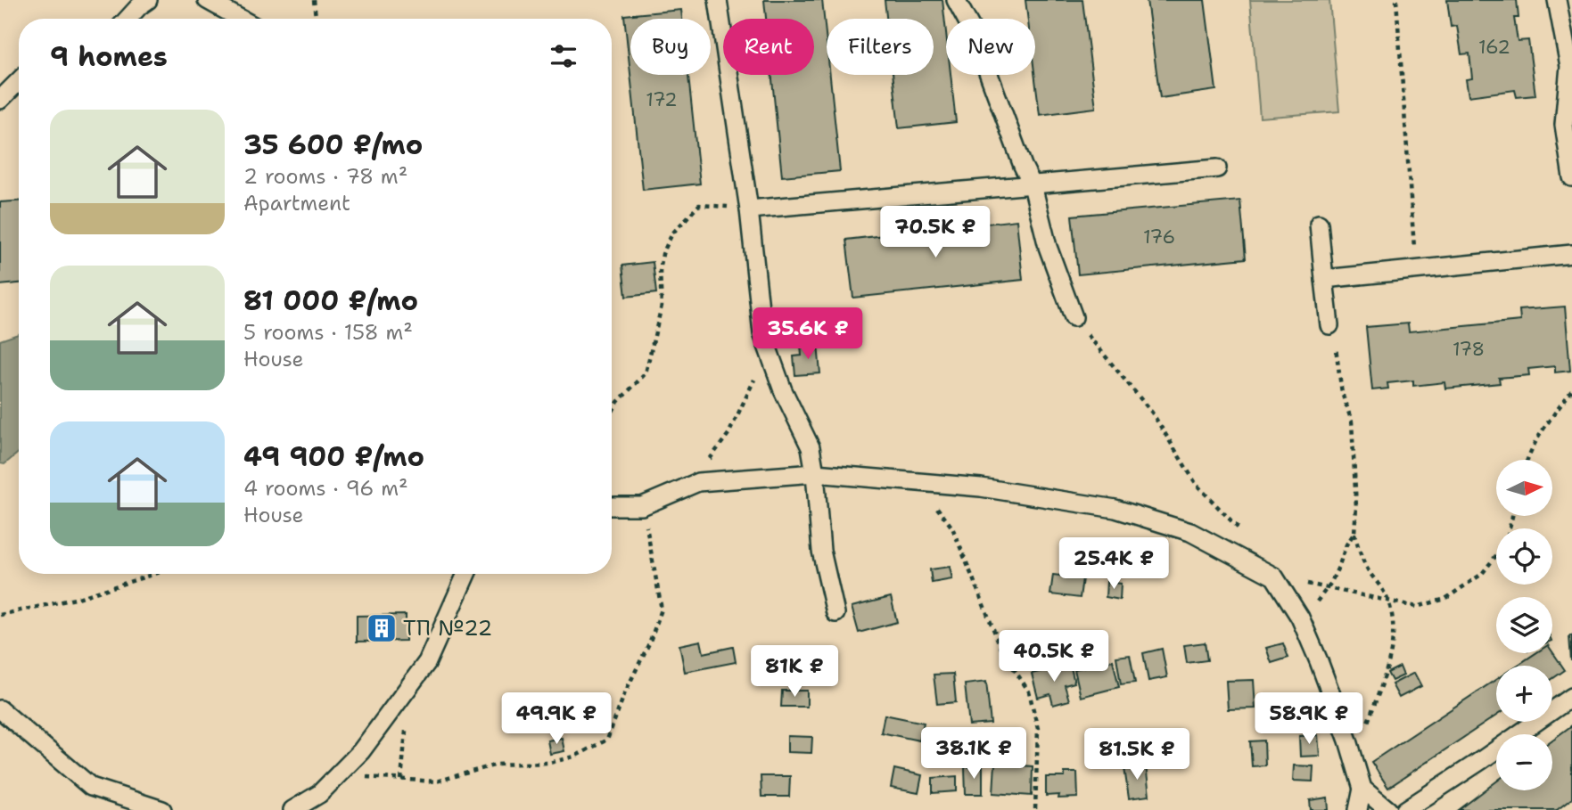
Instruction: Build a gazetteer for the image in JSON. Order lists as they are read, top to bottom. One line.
{"places":{"building":["ТП №22"]},"house_numbers":["162","172","176","178"],"north":"right","page":{"chip":["Buy","Rent","Filters","New"],"heading":"9 homes","list":[{"name":"35 600 ₽/mo","note":"2 rooms · 78 m² · Apartment"},{"name":"81 000 ₽/mo","note":"5 rooms · 158 m² · House"},{"name":"49 900 ₽/mo","note":"4 rooms · 96 m² · House"}],"price":["70.5K ₽","35.6K ₽","25.4K ₽","40.5K ₽","81K ₽","49.9K ₽","58.9K ₽","38.1K ₽","81.5K ₽"],"map_buttons":["+","−"]}}
